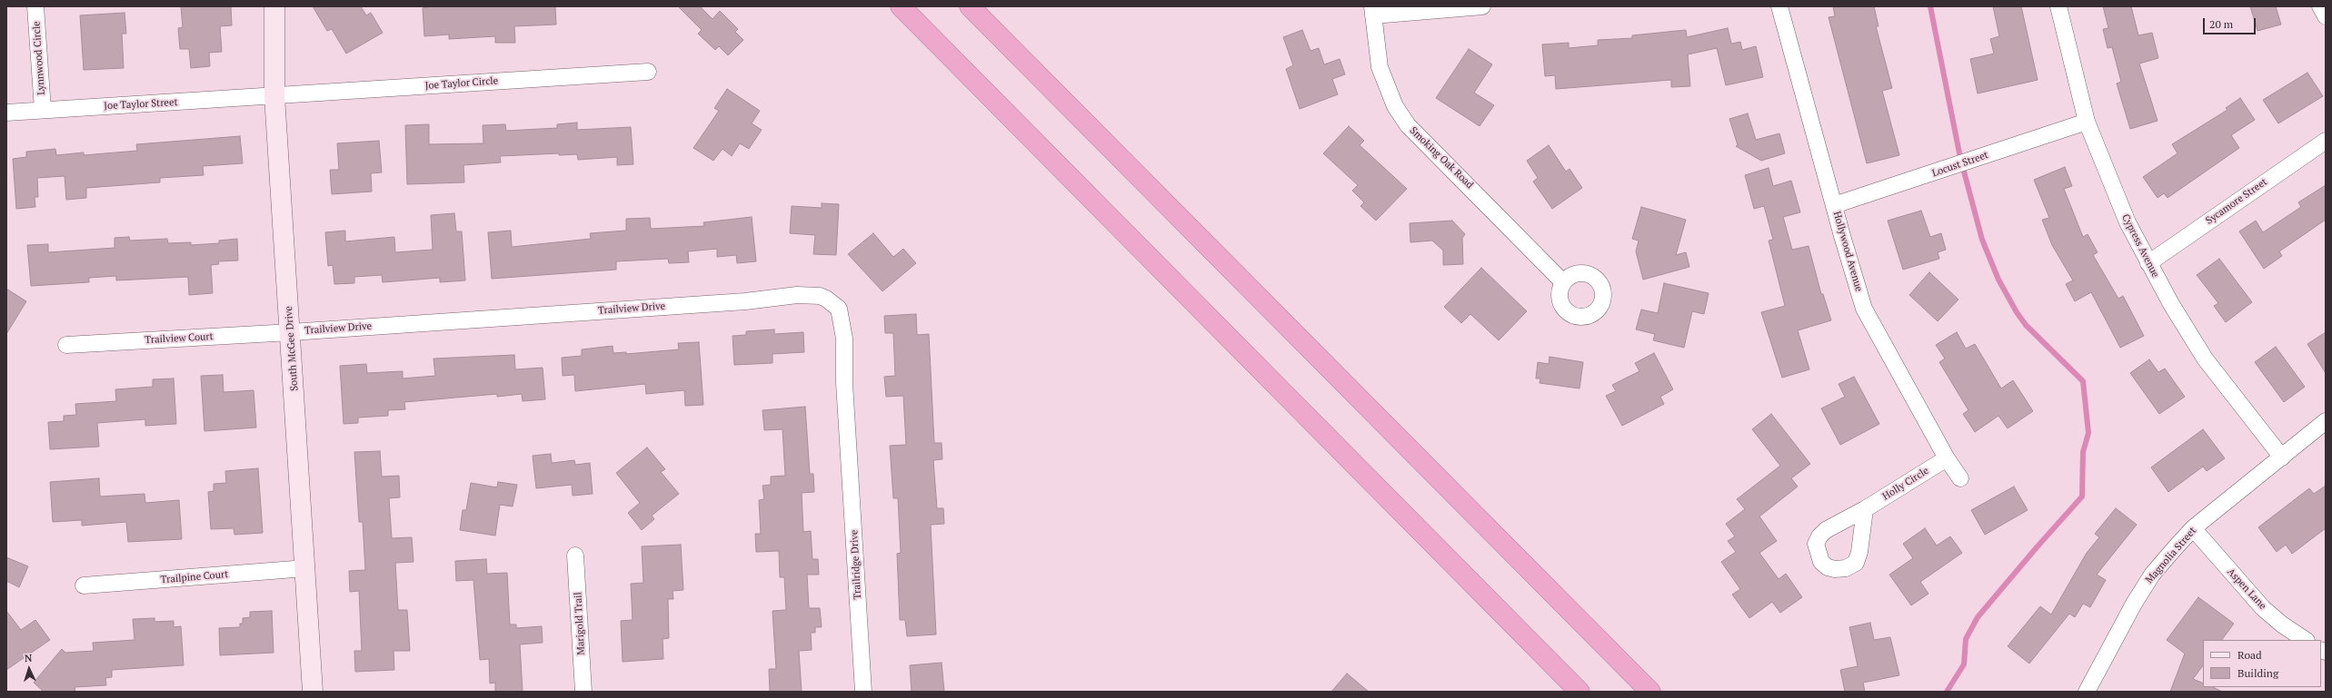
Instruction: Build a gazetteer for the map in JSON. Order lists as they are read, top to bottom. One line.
{"streets":{"street":["Lynnwood Circle","Joe Taylor Circle","Joe Taylor Street","Smoking Oak Road","Locust Street","Sycamore Street","Cypress Avenue","Hollywood Avenue","Trailview Drive","Trailview Court","South McGee Drive","Holly Circle","Magnolia Street","Trailridge Drive","Trailpine Court","Aspen Lane","Marigold Trail"]},"crossings":[["Lynnwood Circle","Joe Taylor Street"],["Joe Taylor Circle","Joe Taylor Street"],["Joe Taylor Circle","South McGee Drive"],["Joe Taylor Street","South McGee Drive"],["Locust Street","Cypress Avenue"],["Locust Street","Hollywood Avenue"],["Sycamore Street","Cypress Avenue"],["Cypress Avenue","Magnolia Street"],["Hollywood Avenue","Holly Circle"],["Trailview Drive","Trailview Court"],["Trailview Drive","South McGee Drive"],["Trailview Drive","Trailridge Drive"],["Trailview Court","South McGee Drive"],["South McGee Drive","Trailpine Court"],["Magnolia Street","Aspen Lane"]],"legend":["Road","Building"],"scale_bar":"20 m","north":"top"}
